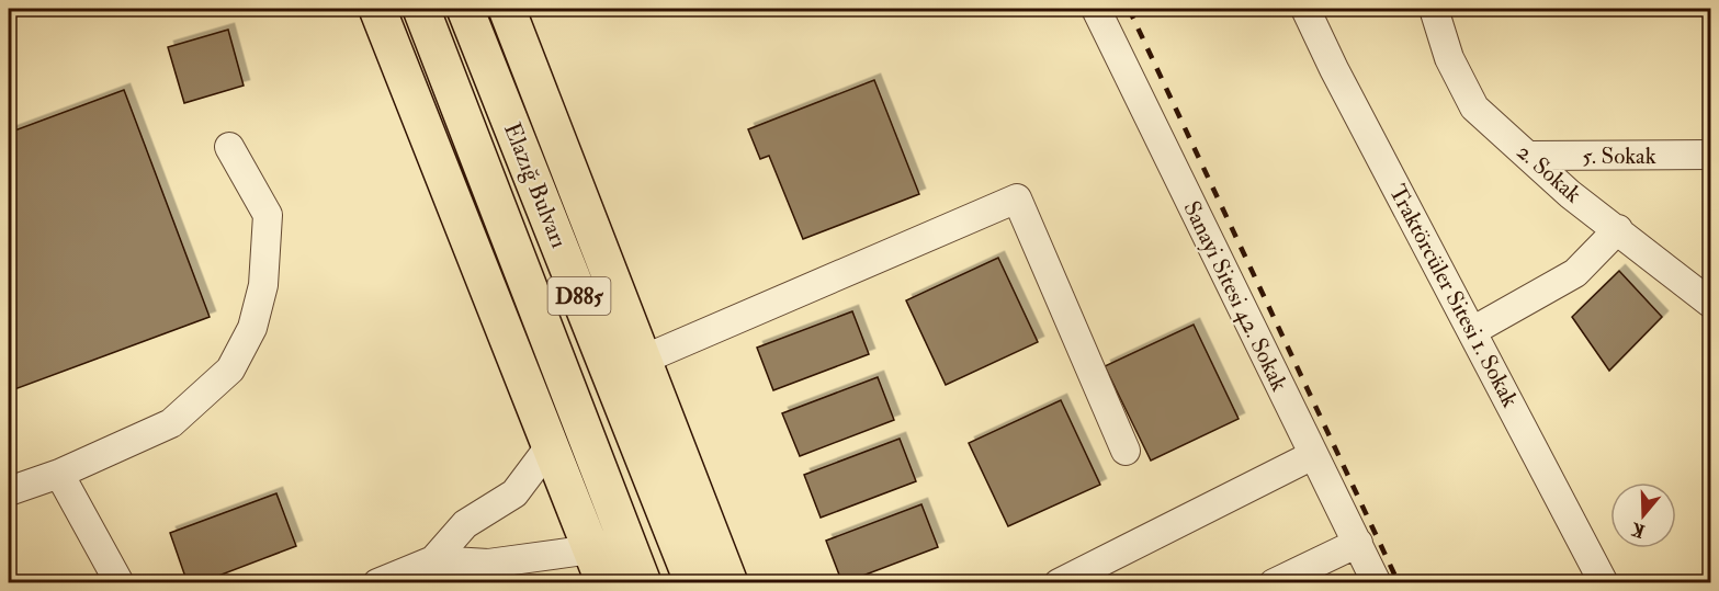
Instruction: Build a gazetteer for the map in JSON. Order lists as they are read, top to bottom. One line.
{"streets":{"highway":["Elazığ Bulvarı","D885"],"street":["5. Sokak","2. Sokak","Sanayi Sitesi 42. Sokak","Traktörcüler Sitesi 1. Sokak"]},"crossings":[["5. Sokak","2. Sokak"]],"north":"bottom"}
